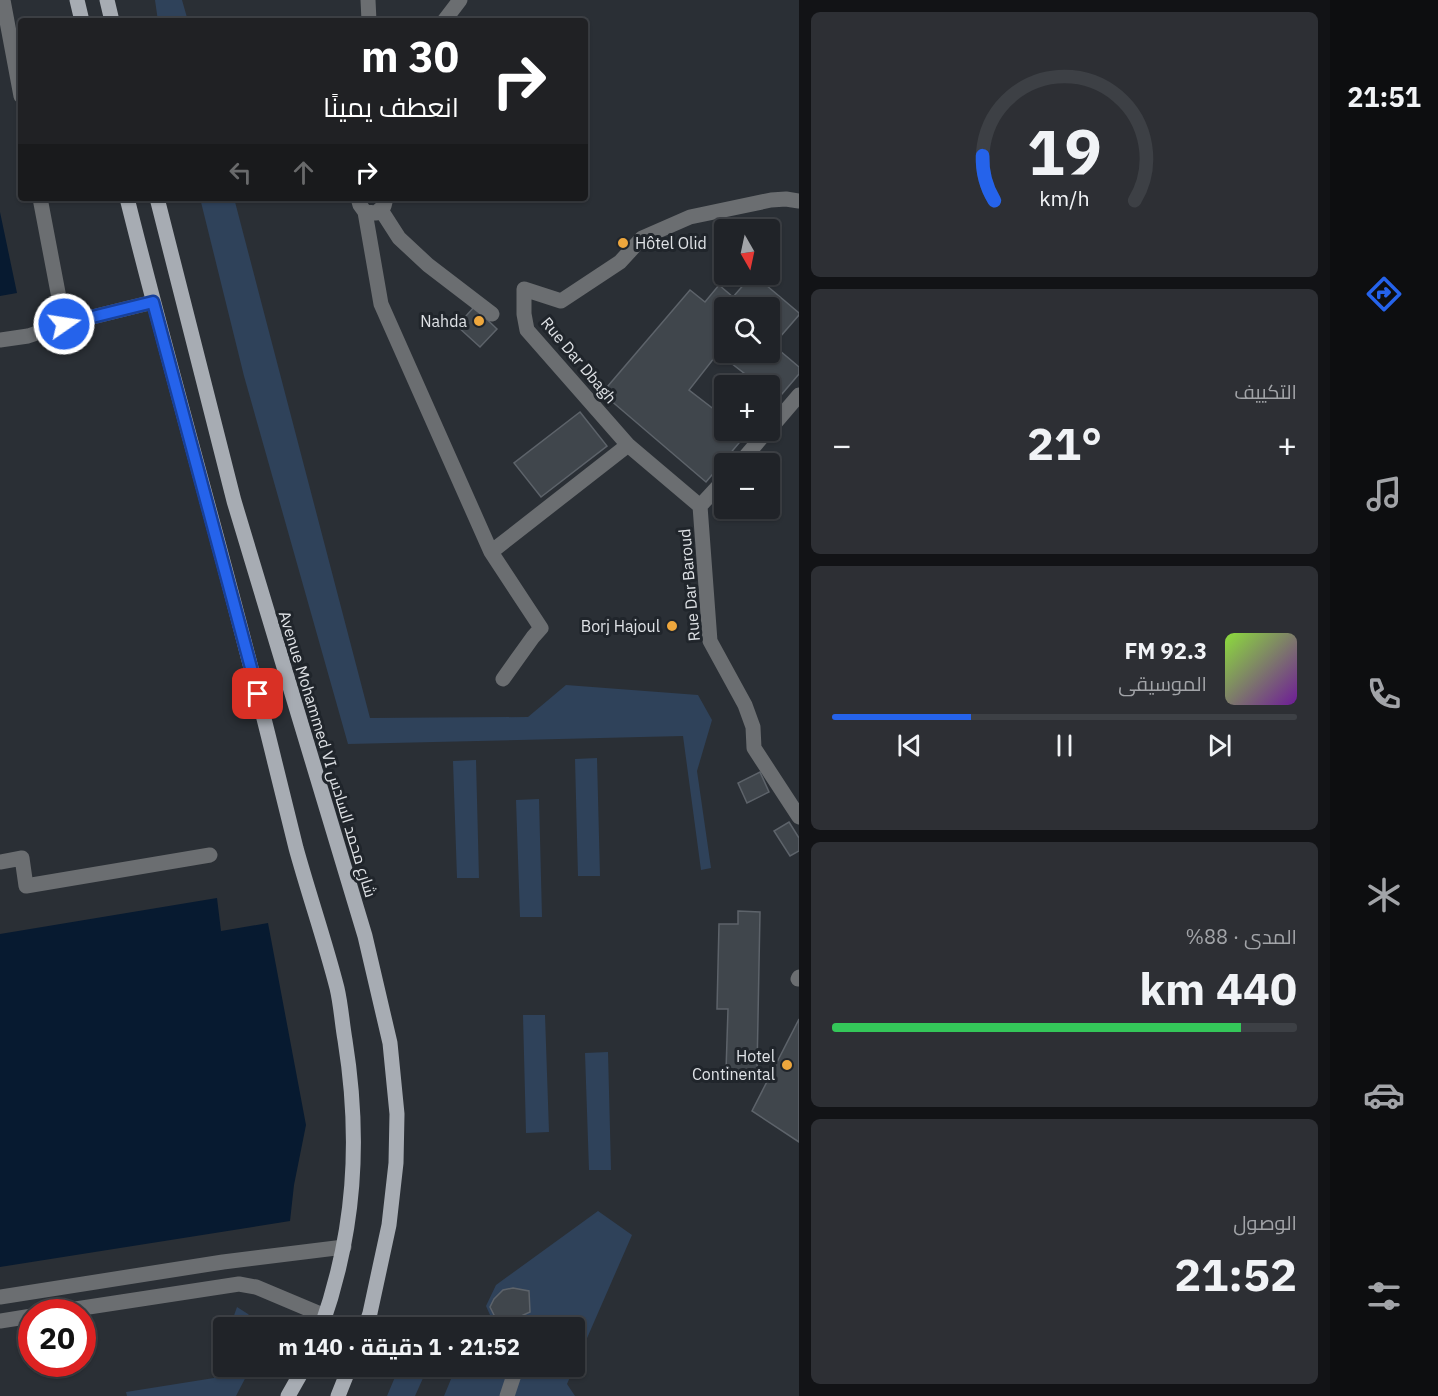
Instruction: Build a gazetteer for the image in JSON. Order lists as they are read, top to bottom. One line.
{"streets":{"main road":["Avenue Mohammed VI شارع محمد السادس"],"street":["Rue Dar Dbagh","Rue Dar Baroud"]},"crossings":[["Rue Dar Dbagh","Rue Dar Baroud"]],"places":["Hôtel Olid","Nahda","Borj Hajoul","Hotel Continental"],"north":"bottom","page":{"tabs":"21:51","turn":["30 m","انعطف يمينًا"],"map_buttons":["+","−"],"tile":["التكييف",["المدى · 88%","440 km"],["الوصول","21:52"]],"heat":["−","21°","+"],"song":["92.3 FM","الموسيقى"],"limit":"20","trip":"21:52 · 1 دقيقة · 140 m","gauge":["19","km/h"]}}
